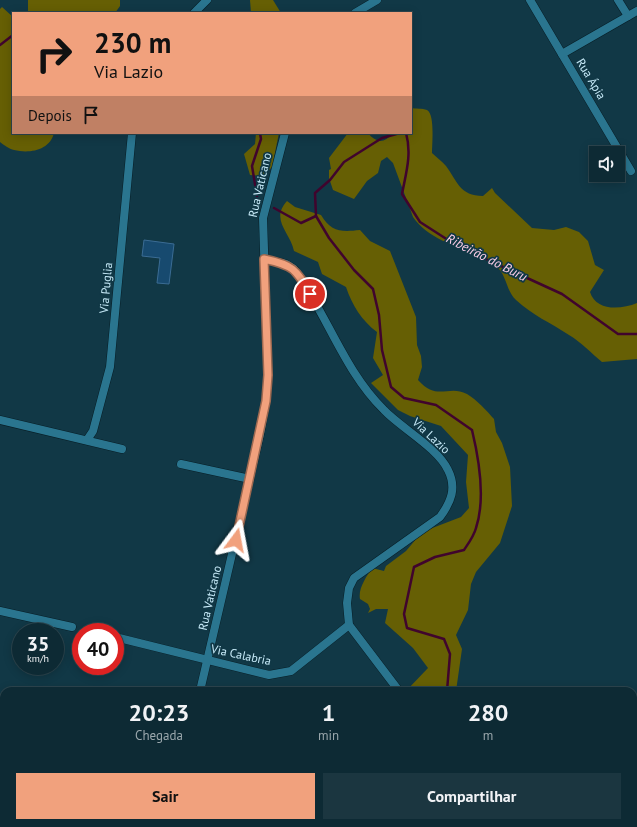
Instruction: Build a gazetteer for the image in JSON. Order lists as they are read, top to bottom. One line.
{"streets":{"street":["Rua Ápia","Rua Vaticano","Via Puglia","Via Lazio","Via Calabria"]},"crossings":[["Rua Vaticano","Via Lazio"],["Rua Vaticano","Via Calabria"],["Via Lazio","Via Calabria"]],"water":["Ribeirão do Buru"],"page":{"turn":["230 m","Via Lazio"],"then":"Depois","speed":"35 km/h","limit":"40","eta":["20:23","Chegada","1","min","280","m"],"buttons":["Sair","Compartilhar"]}}
